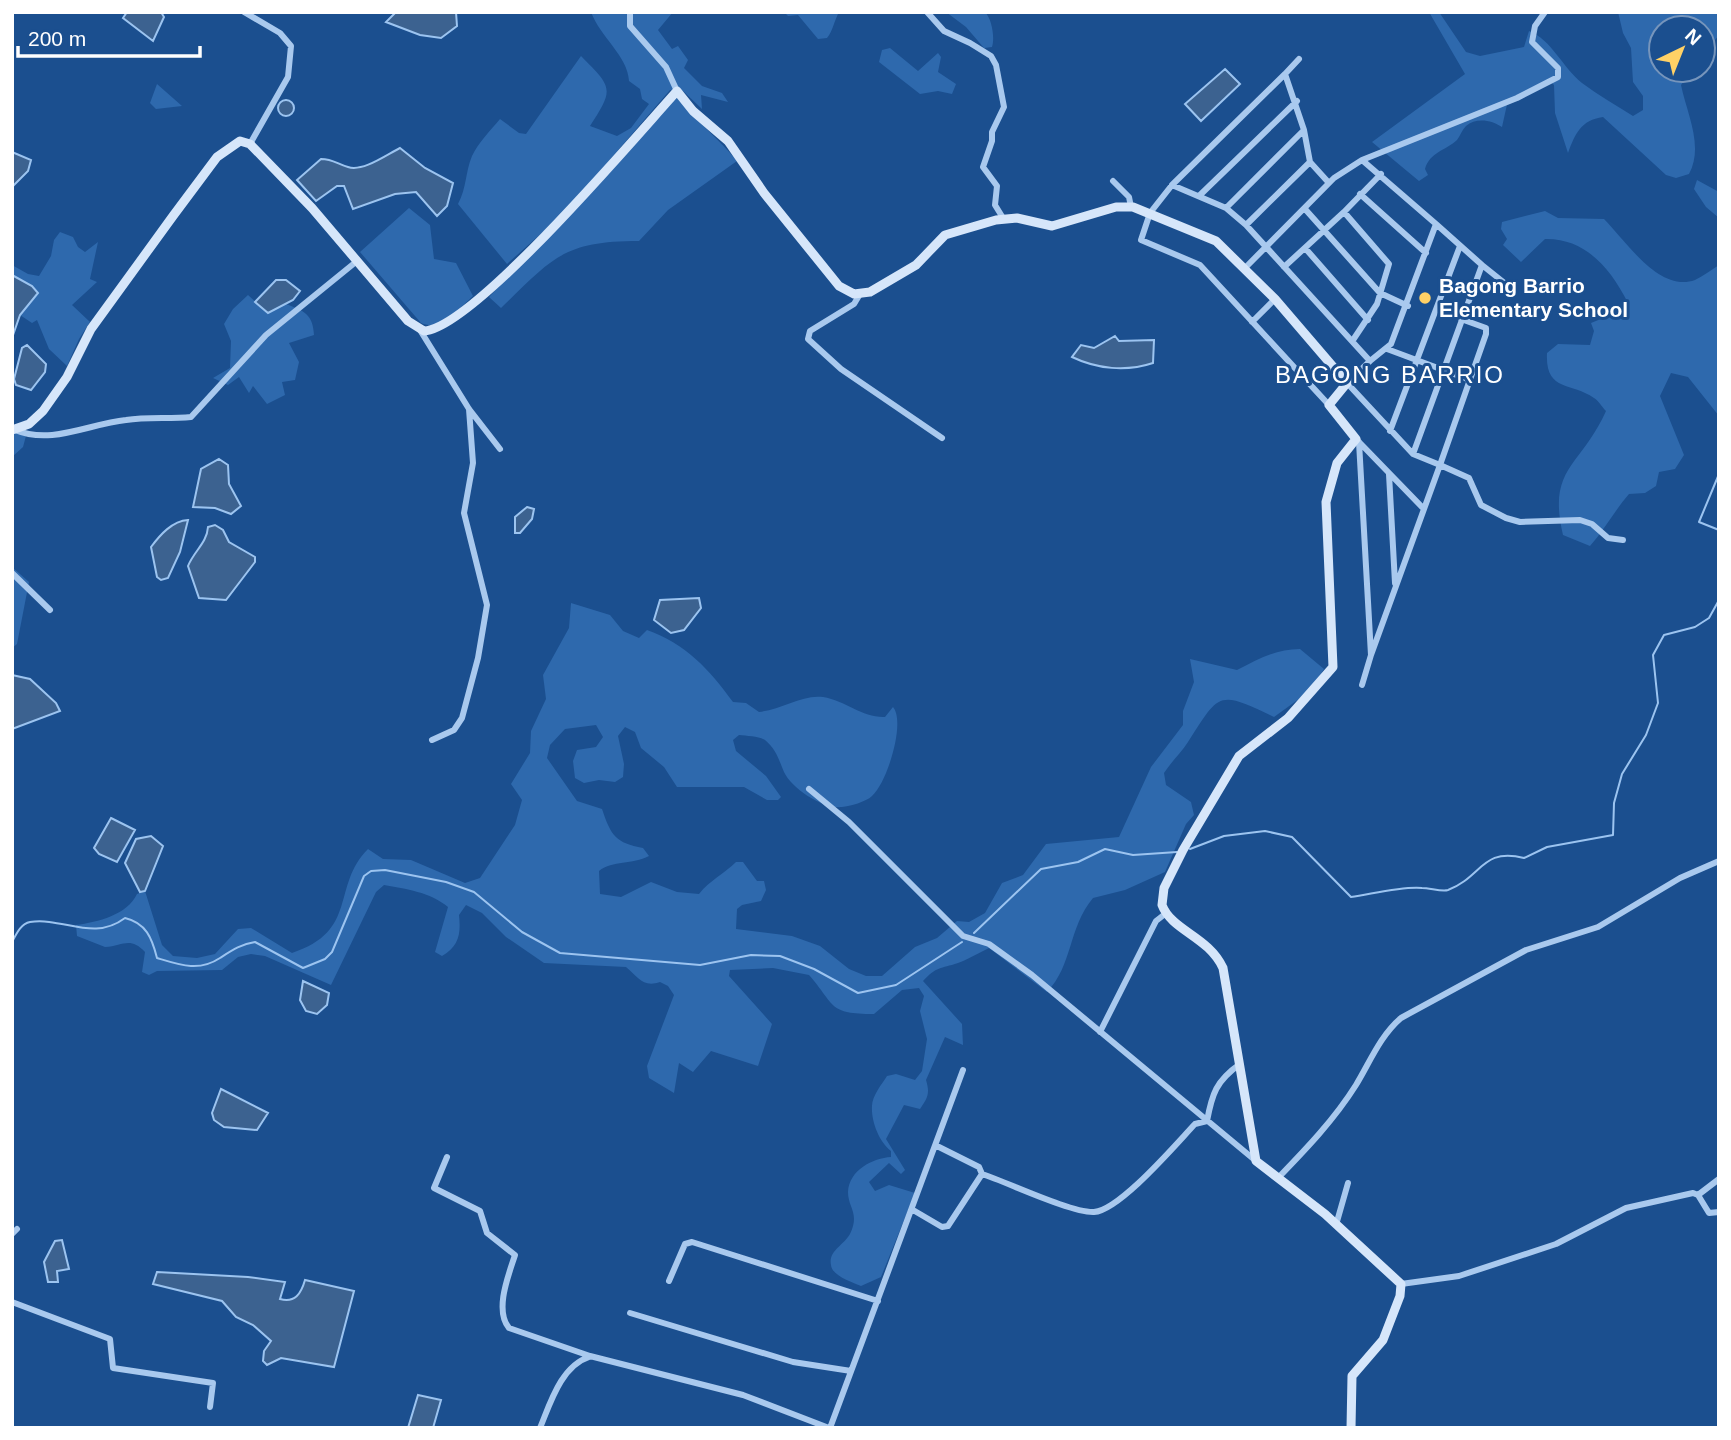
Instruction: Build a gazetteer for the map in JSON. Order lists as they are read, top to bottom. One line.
{"districts":["BAGONG BARRIO"],"places":["Bagong Barrio Elementary School"],"scale_bar":"200 m","north":"top right"}
